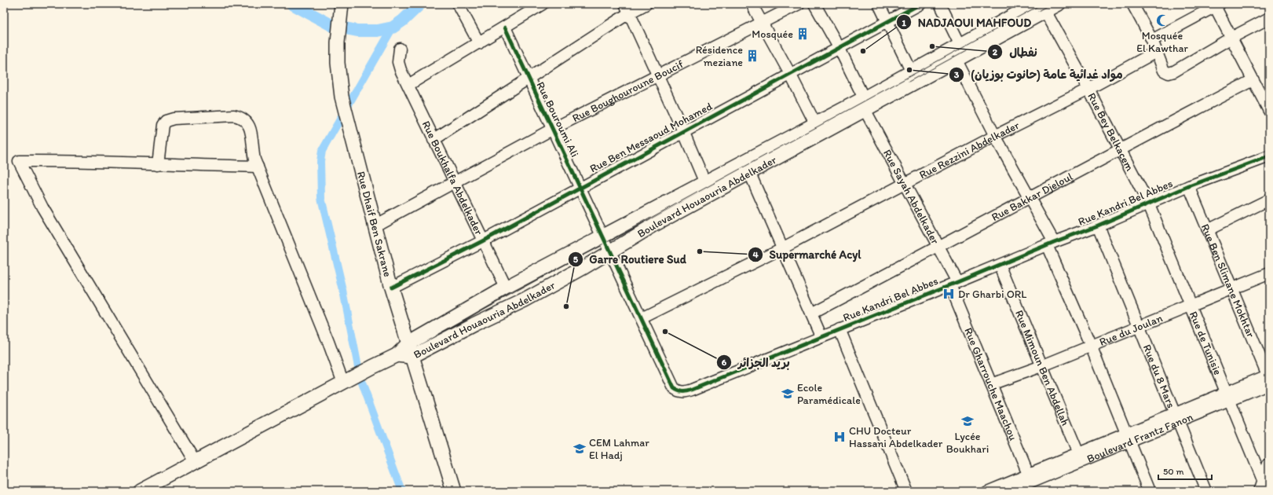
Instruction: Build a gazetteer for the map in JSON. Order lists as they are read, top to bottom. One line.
{"streets":{"main road":["Boulevard Houaouria Abdelkader","Rue Dhaif Ben Sakrane"],"street":["Rue Boughouroune Boucif","Rue Bouroumi Ali","Rue Bey Belkacem","Rue Ben Messaoud Mohamed","Rue Rezzini Abdelkader","Rue Boukhalfa Abdelkader","Rue Sayah Abdelkader","Rue Bakkar Djeloul","Rue Kandri Bel Abbes","Rue Ben Slimane Mokhtar","Rue du Joulan","Rue de Tunisie","Rue Mimoun Ben Abdellah","Rue du 8 Mars","Rue Gharrouche Maachou","Boulevard Frantz Fanon"]},"crossings":[["Rue Boughouroune Boucif","Rue Bouroumi Ali"],["Rue Boughouroune Boucif","Rue Boukhalfa Abdelkader"],["Rue Boughouroune Boucif","Rue Dhaif Ben Sakrane"],["Rue Bouroumi Ali","Rue Ben Messaoud Mohamed"],["Rue Bouroumi Ali","Boulevard Houaouria Abdelkader"],["Rue Bouroumi Ali","Rue Kandri Bel Abbes"],["Rue Bey Belkacem","Rue Rezzini Abdelkader"],["Rue Bey Belkacem","Rue Bakkar Djeloul"],["Rue Bey Belkacem","Boulevard Houaouria Abdelkader"],["Rue Bey Belkacem","Rue Kandri Bel Abbes"],["Rue Bey Belkacem","Rue de Tunisie"],["Rue Ben Messaoud Mohamed","Rue Boukhalfa Abdelkader"],["Rue Ben Messaoud Mohamed","Rue Sayah Abdelkader"],["Rue Ben Messaoud Mohamed","Rue Dhaif Ben Sakrane"],["Rue Rezzini Abdelkader","Rue Sayah Abdelkader"],["Rue Rezzini Abdelkader","Rue Kandri Bel Abbes"],["Rue Boukhalfa Abdelkader","Boulevard Houaouria Abdelkader"],["Rue Sayah Abdelkader","Rue Bakkar Djeloul"],["Rue Sayah Abdelkader","Boulevard Houaouria Abdelkader"],["Rue Sayah Abdelkader","Rue Kandri Bel Abbes"],["Rue Sayah Abdelkader","Rue Gharrouche Maachou"],["Boulevard Houaouria Abdelkader","Rue Kandri Bel Abbes"],["Boulevard Houaouria Abdelkader","Rue Dhaif Ben Sakrane"],["Rue Kandri Bel Abbes","Rue Ben Slimane Mokhtar"],["Rue Kandri Bel Abbes","Rue de Tunisie"],["Rue Kandri Bel Abbes","Rue Mimoun Ben Abdellah"],["Rue Kandri Bel Abbes","Rue du 8 Mars"],["Rue Kandri Bel Abbes","Rue Gharrouche Maachou"],["Rue Ben Slimane Mokhtar","Rue du Joulan"],["Rue Ben Slimane Mokhtar","Boulevard Frantz Fanon"],["Rue du Joulan","Rue de Tunisie"],["Rue du Joulan","Rue Mimoun Ben Abdellah"],["Rue du Joulan","Rue du 8 Mars"],["Rue du Joulan","Rue Gharrouche Maachou"],["Rue de Tunisie","Boulevard Frantz Fanon"],["Rue du 8 Mars","Boulevard Frantz Fanon"],["Rue Gharrouche Maachou","Boulevard Frantz Fanon"]],"places":{"mosque":["Mosquée El Kawthar"],"building":["Mosquée","Résidence meziane"],"other":["نفطال","NADJAOUI MAHFOUD","مواد غدائية عامة (حانوت بوزيان)","Supermarché Acyl","Garre Routiere Sud","بريد الجزائر"],"hospital":["Dr Gharbi ORL","CHU Docteur Hassani Abdelkader"],"school or university":["Ecole Paramédicale","Lycée Boukhari","CEM Lahmar El Hadj"]},"scale_bar":"50 m"}
